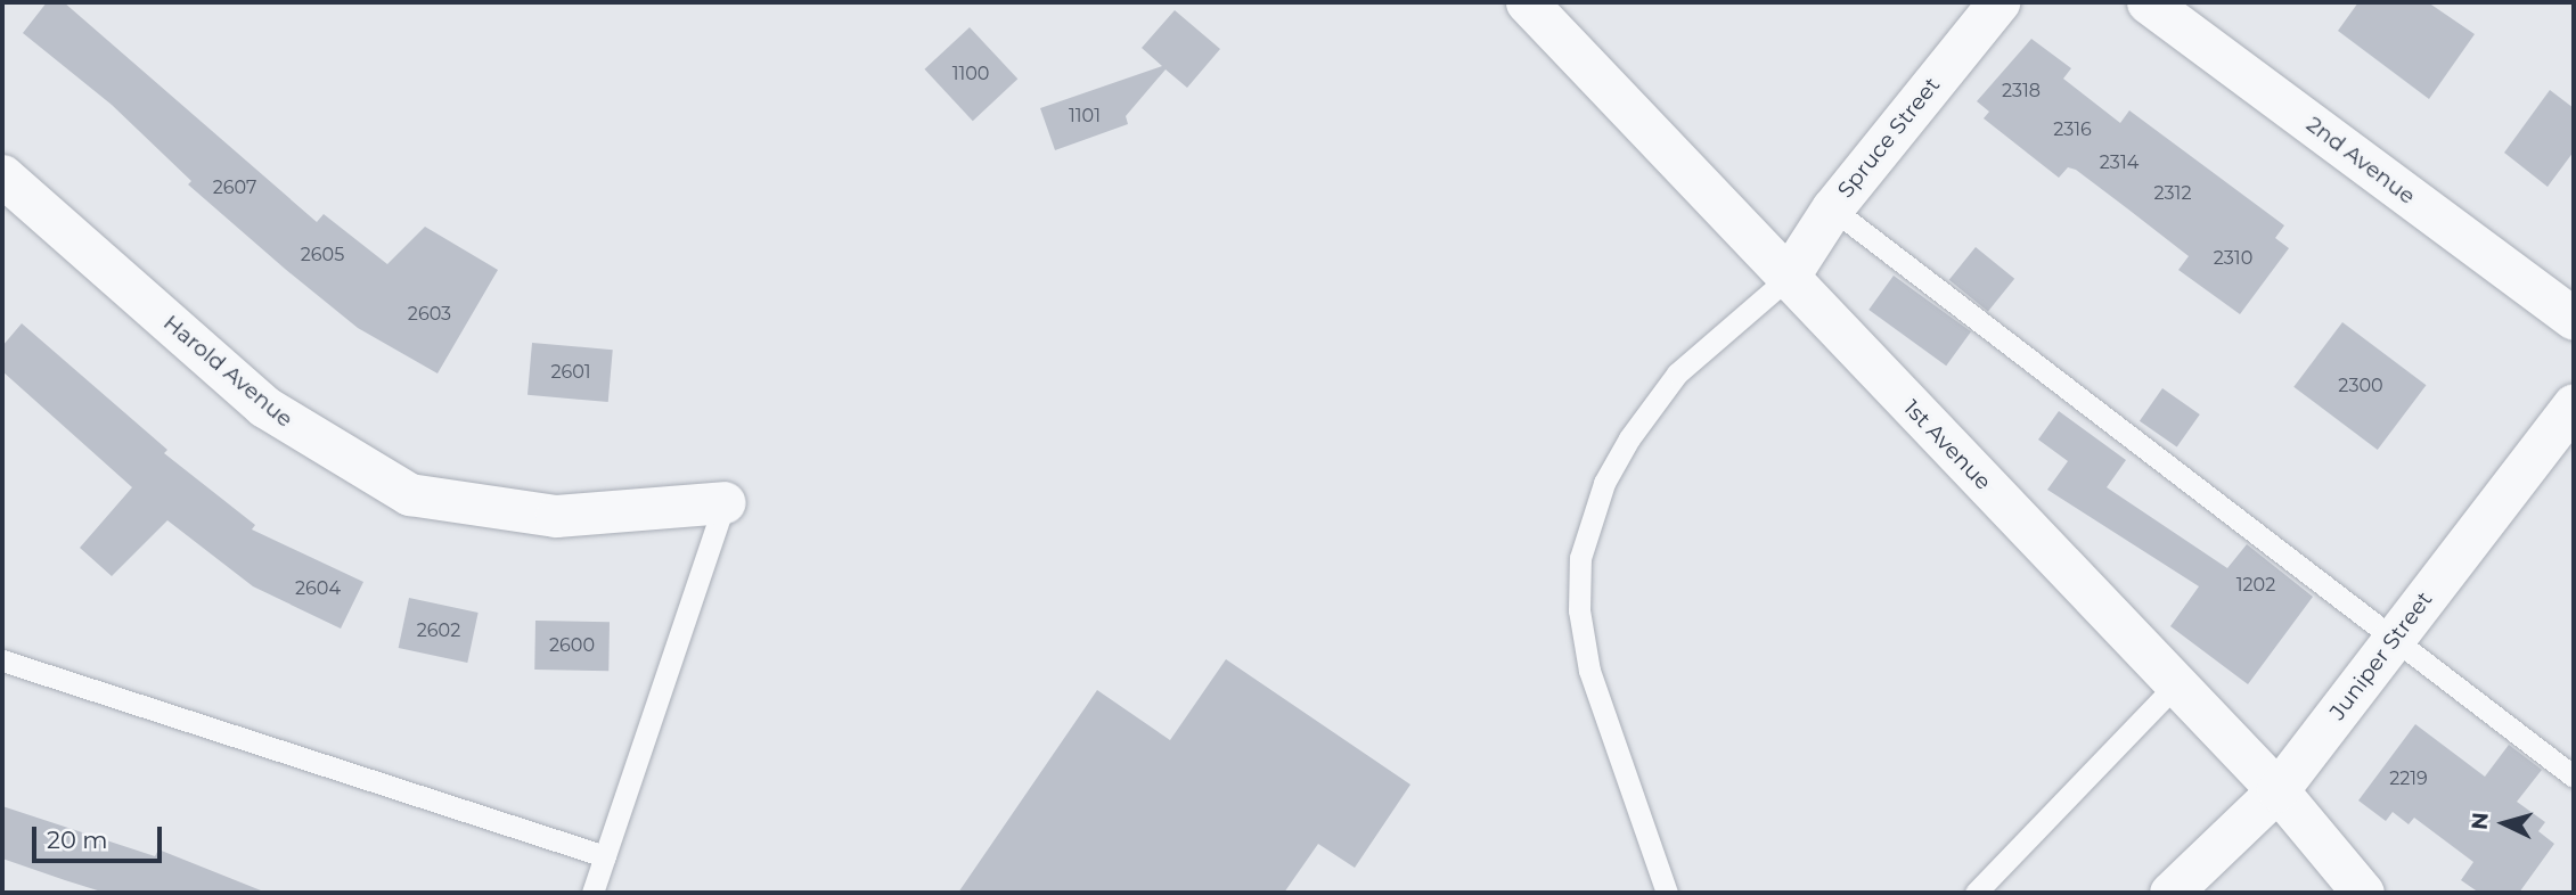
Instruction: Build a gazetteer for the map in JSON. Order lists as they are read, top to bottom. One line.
{"streets":{"street":["Spruce Street","2nd Avenue","Harold Avenue","1st Avenue","Juniper Street"]},"crossings":[["Spruce Street","1st Avenue"],["1st Avenue","Juniper Street"]],"house_numbers":["1100","2318","1101","2316","2314","2607","2312","2605","2310","2603","2601","2300","1202","2604","2602","2600","2219"],"scale_bar":"20 m","north":"left"}
